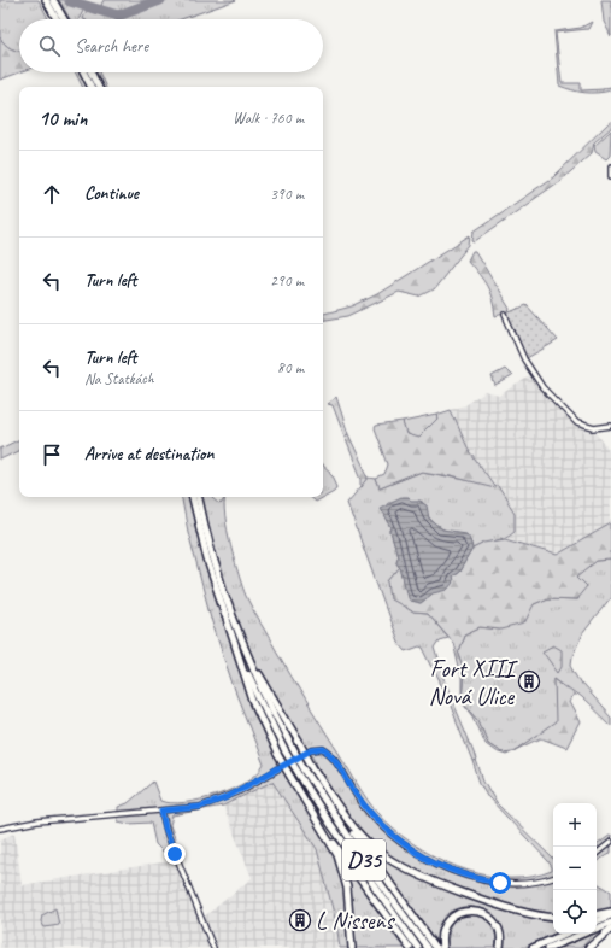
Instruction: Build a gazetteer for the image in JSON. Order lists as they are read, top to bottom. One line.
{"streets":{"highway":["D35"]},"places":{"building":["Fort XIII Nová Ulice","L Nissens"]},"page":{"search":"Search here","heading":["10 min","Walk · 760 m"],"list":[["Continue","390 m"],["Turn left","290 m"],["Turn left","Na Statkách","80 m"],"Arrive at destination"],"map_buttons":["+","−"]}}
